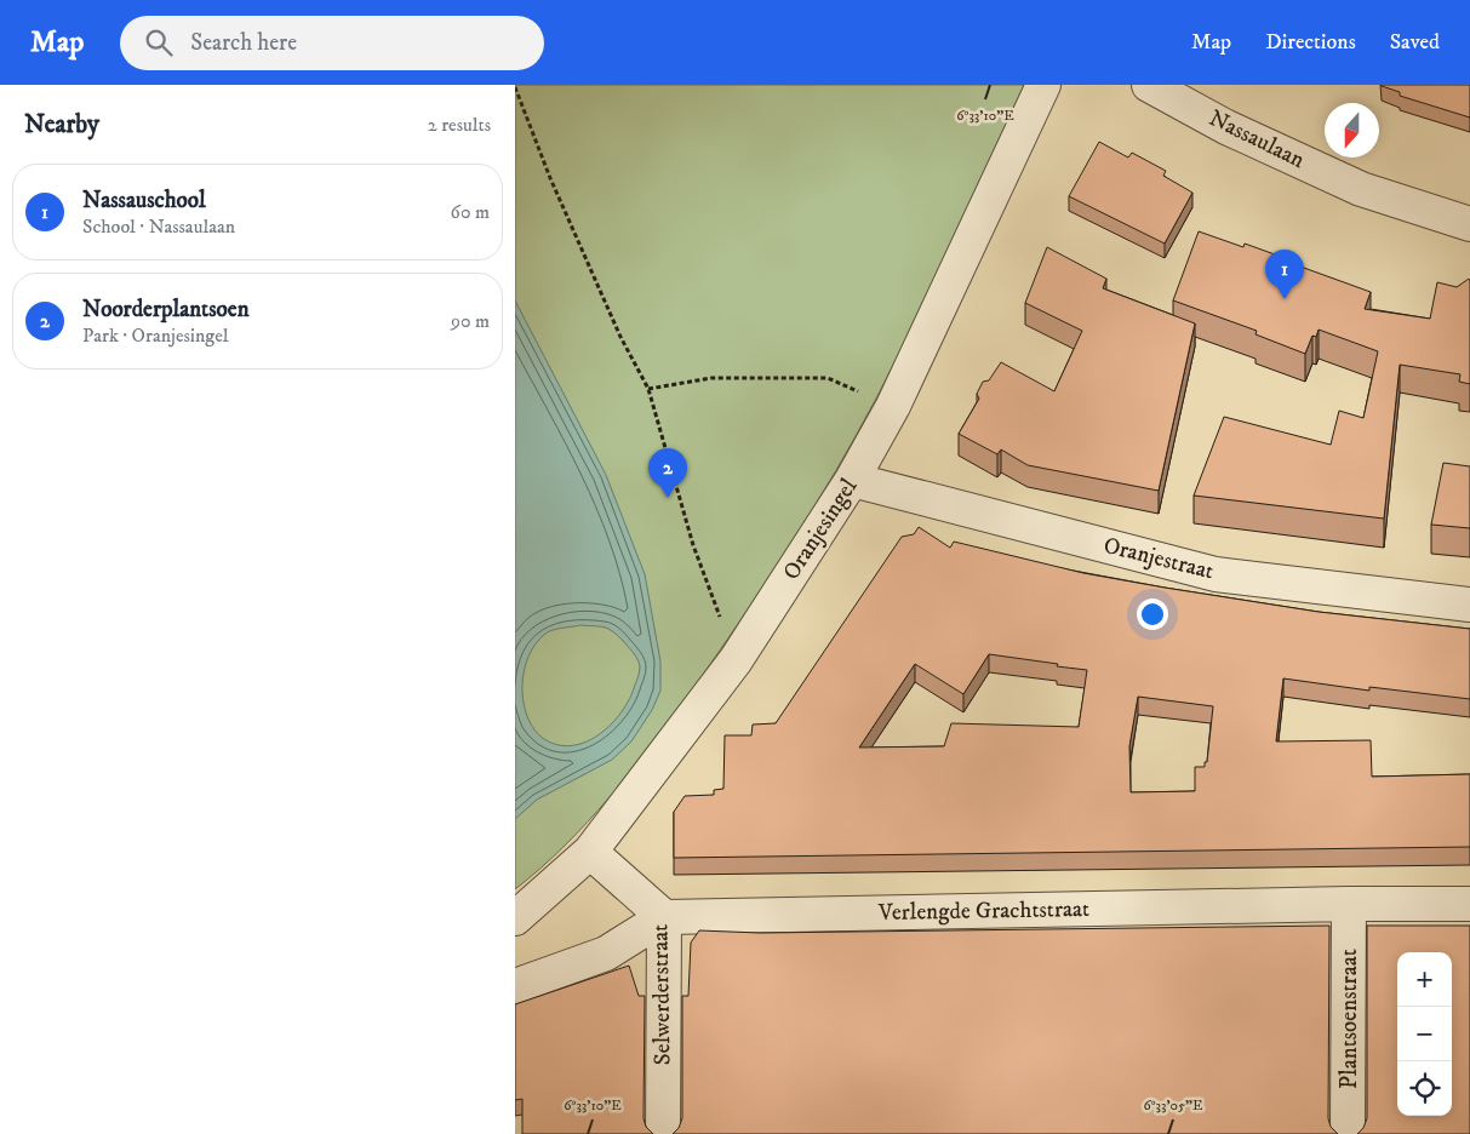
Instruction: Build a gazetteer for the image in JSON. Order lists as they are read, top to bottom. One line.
{"streets":{"street":["Nassaulaan","Oranjesingel","Oranjestraat","Verlengde Grachtstraat","Selwerderstraat","Plantsoenstraat"]},"crossings":[["Oranjesingel","Oranjestraat"],["Oranjesingel","Selwerderstraat"],["Verlengde Grachtstraat","Selwerderstraat"],["Verlengde Grachtstraat","Plantsoenstraat"]],"north":"bottom","page":{"header":"Map","search":"Search here","nav":["Map","Directions","Saved"],"heading":["Nearby","2 results"],"list":[{"mark":"1","name":"Nassauschool","note":"School · Nassaulaan","value":"60 m"},{"mark":"2","name":"Noorderplantsoen","note":"Park · Oranjesingel","value":"90 m"}],"pins":["1","2"],"map_buttons":["+","−"]},"coordinates":["6°33'10\"E","6°33'05\"E"]}
